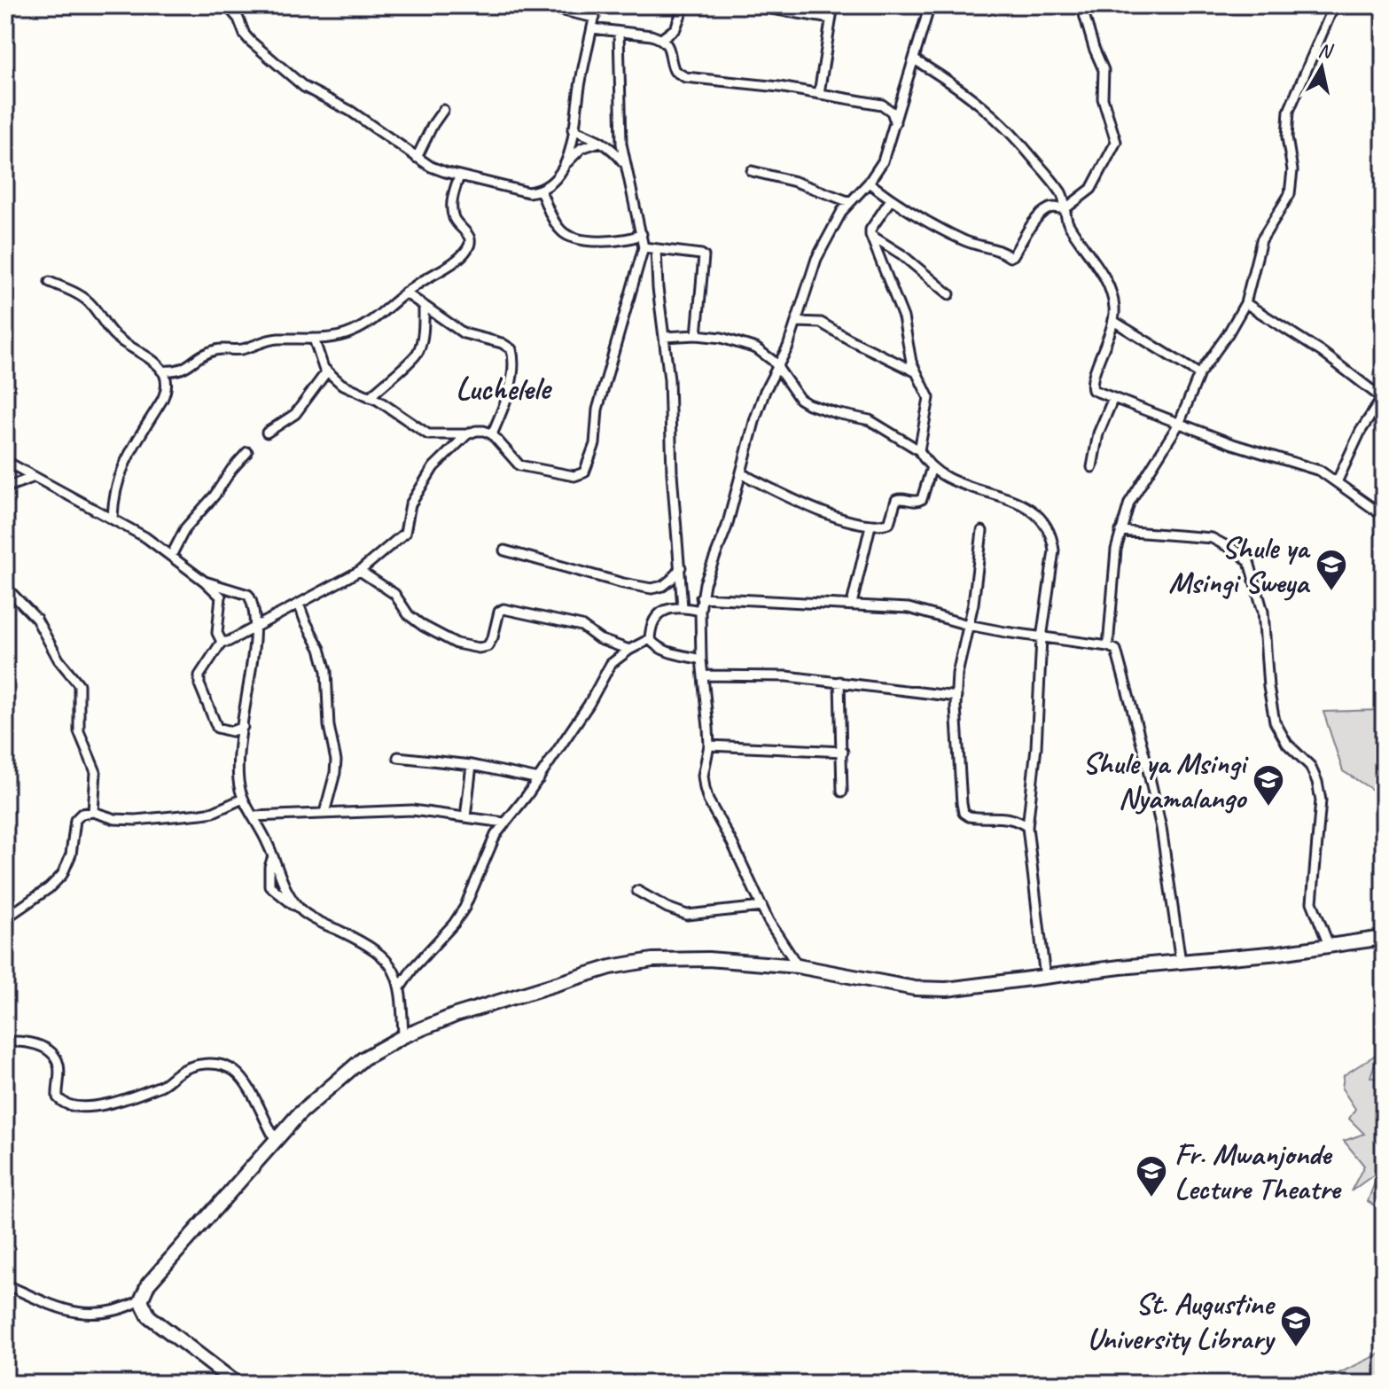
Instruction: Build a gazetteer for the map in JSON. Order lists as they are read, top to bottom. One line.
{"districts":["Luchelele"],"places":{"school or university":["Shule ya Msingi Sweya","Shule ya Msingi Nyamalango","Fr. Mwanjonde Lecture Theatre","St. Augustine University Library"]},"north":"top"}
